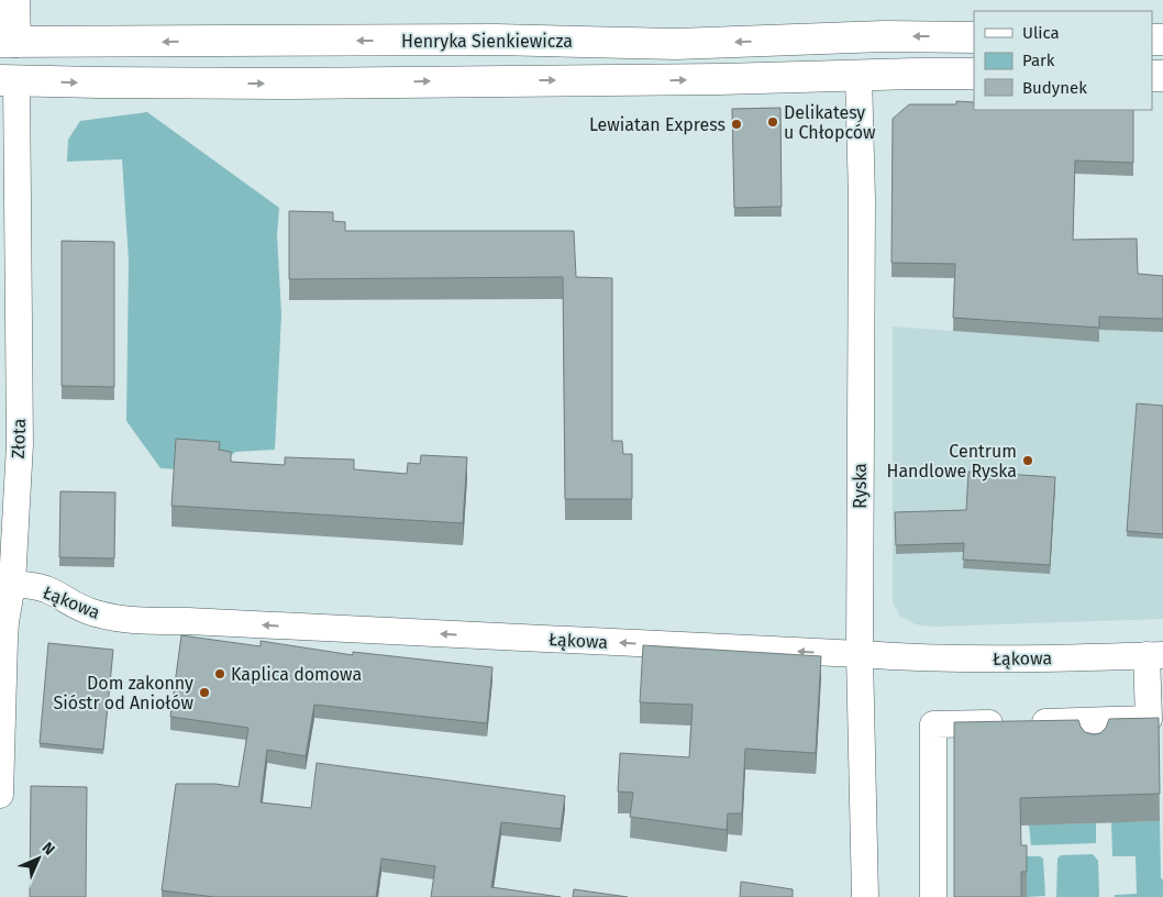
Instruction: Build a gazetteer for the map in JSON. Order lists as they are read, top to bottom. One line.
{"streets":{"main road":["Henryka Sienkiewicza"],"street":["Złota","Ryska","Łąkowa"]},"crossings":[["Złota","Łąkowa"],["Ryska","Łąkowa"]],"one_way":["Łąkowa"],"places":["Delikatesy u Chłopców","Lewiatan Express","Centrum Handlowe Ryska","Kaplica domowa","Dom zakonny Sióstr od Aniołów"],"legend":["Ulica","Park","Budynek"],"north":"top right"}
